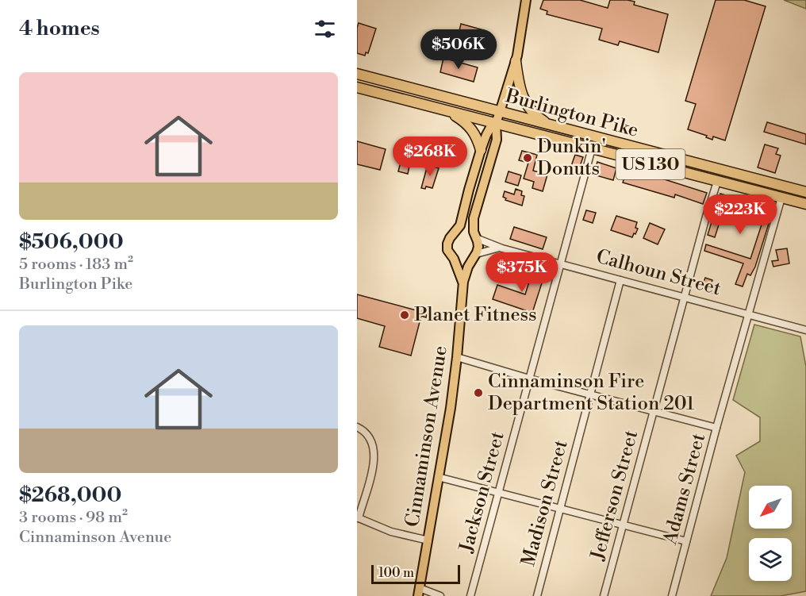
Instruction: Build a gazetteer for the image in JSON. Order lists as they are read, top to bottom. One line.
{"streets":{"highway":["Burlington Pike","US 130"],"main road":["Calhoun Street","Cinnaminson Avenue"],"street":["Adams Street","Jackson Street","Jefferson Street","Madison Street"]},"crossings":[["Burlington Pike","Cinnaminson Avenue"],["Burlington Pike","Adams Street"],["Burlington Pike","Jackson Street"],["Burlington Pike","Jefferson Street"],["Calhoun Street","Cinnaminson Avenue"],["Calhoun Street","Adams Street"],["Calhoun Street","Jackson Street"],["Calhoun Street","Jefferson Street"],["Calhoun Street","Madison Street"]],"places":["Dunkin' Donuts","Planet Fitness","Cinnaminson Fire Department Station 201"],"scale_bar":"100 m","north":"bottom left","page":{"heading":"4 homes","price":["$506K","$268K","$223K","$375K"],"list":[{"name":"$506,000","note":"5 rooms · 183 m² · Burlington Pike"},{"name":"$268,000","note":"3 rooms · 98 m² · Cinnaminson Avenue"}],"scale":"100 m"}}
